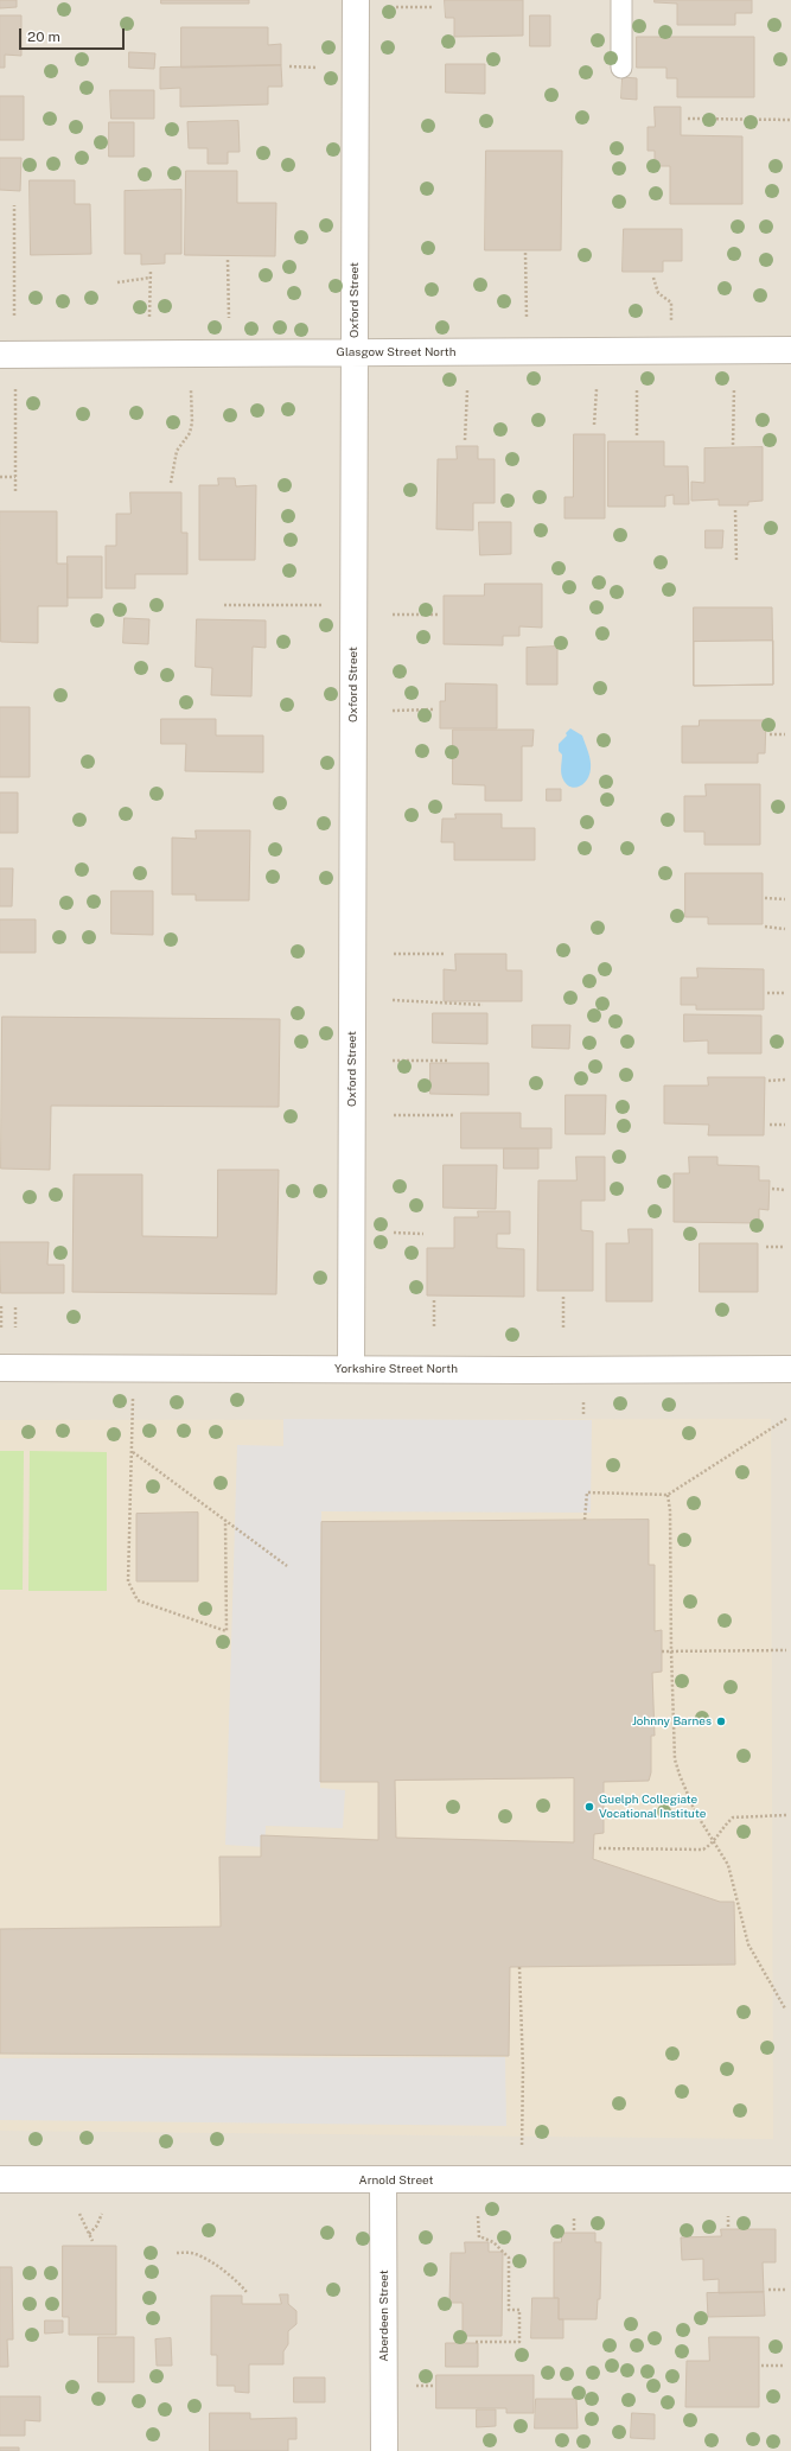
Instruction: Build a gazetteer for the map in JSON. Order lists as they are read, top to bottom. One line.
{"streets":{"street":["Oxford Street","Glasgow Street North","Yorkshire Street North","Arnold Street","Aberdeen Street"]},"crossings":[["Oxford Street","Glasgow Street North"],["Oxford Street","Yorkshire Street North"],["Arnold Street","Aberdeen Street"]],"places":["Johnny Barnes","Guelph Collegiate Vocational Institute"],"scale_bar":"20 m"}
